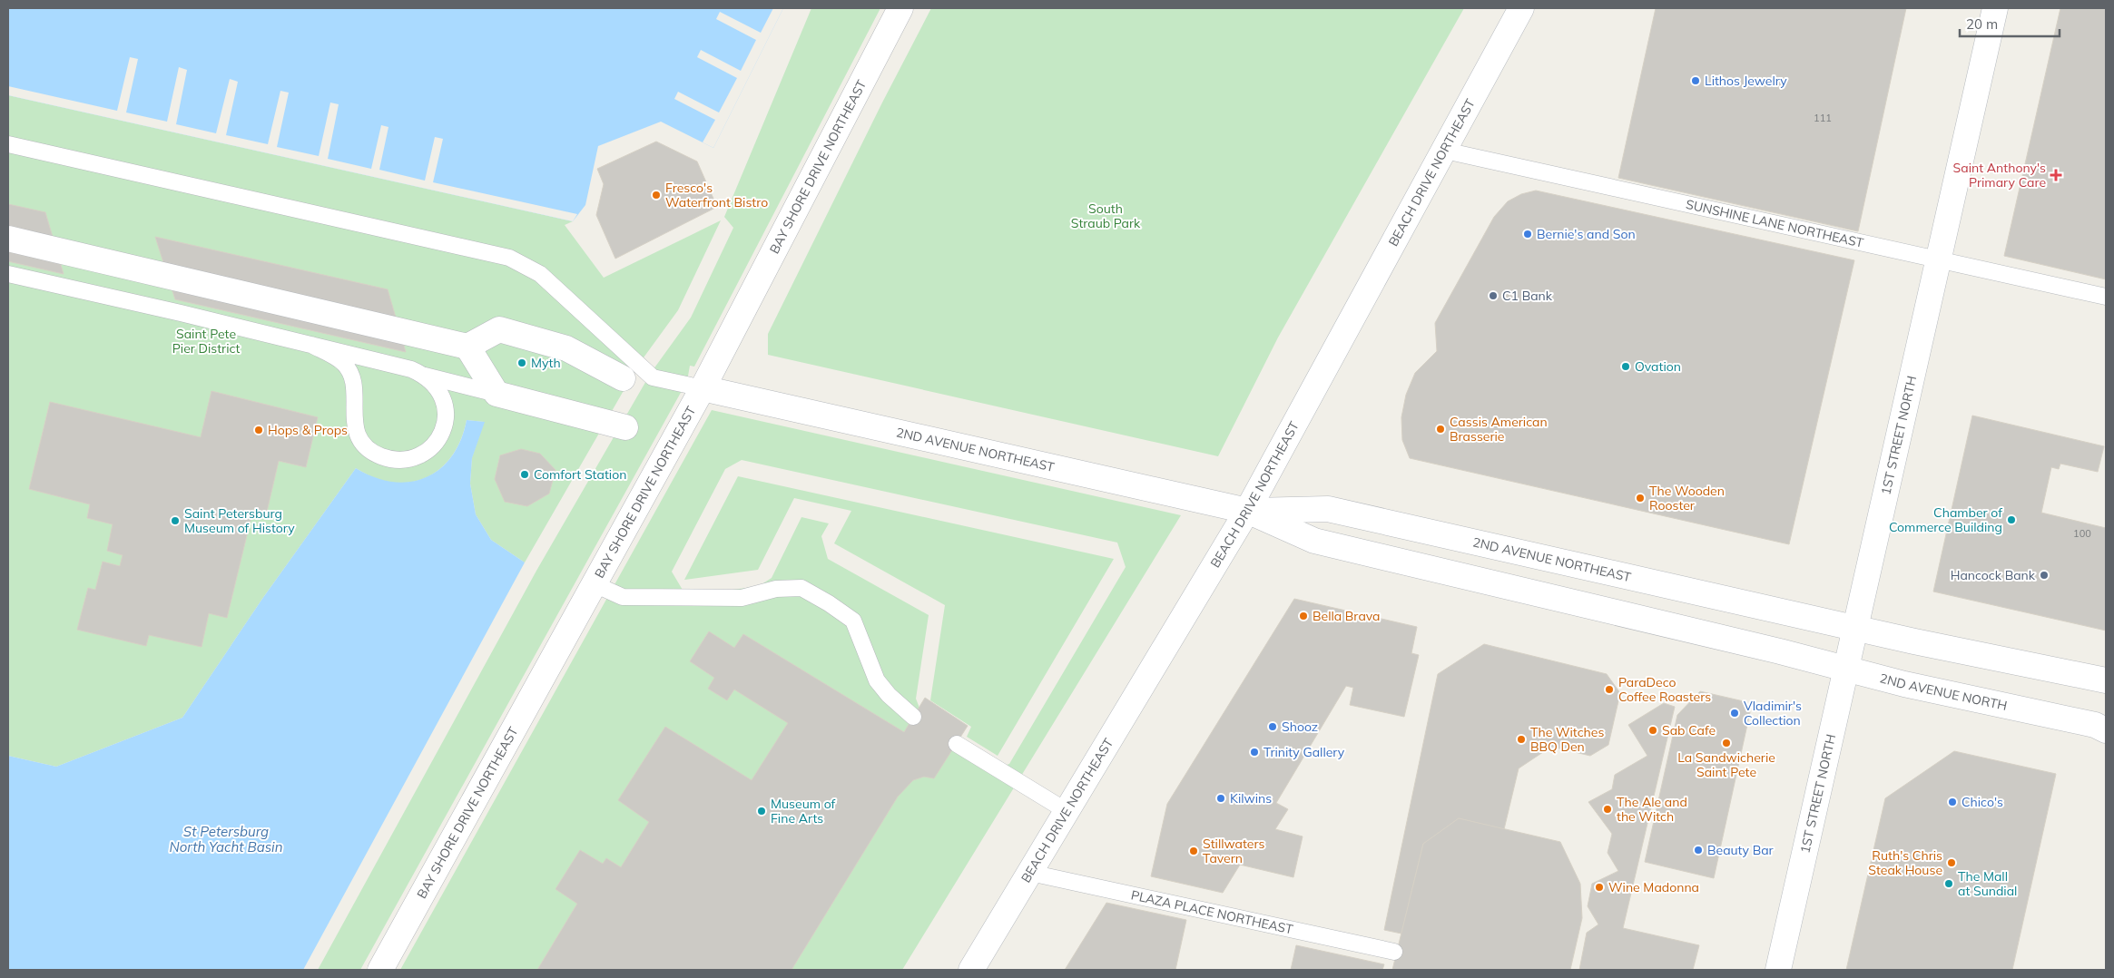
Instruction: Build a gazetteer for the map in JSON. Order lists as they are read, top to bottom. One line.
{"streets":{"street":["BAY SHORE DRIVE NORTHEAST","BEACH DRIVE NORTHEAST","1ST STREET NORTH","2ND AVENUE NORTHEAST","2ND AVENUE NORTH"],"lane":["SUNSHINE LANE NORTHEAST","PLAZA PLACE NORTHEAST"]},"crossings":[["BAY SHORE DRIVE NORTHEAST","2ND AVENUE NORTHEAST"],["BEACH DRIVE NORTHEAST","SUNSHINE LANE NORTHEAST"],["BEACH DRIVE NORTHEAST","2ND AVENUE NORTHEAST"],["BEACH DRIVE NORTHEAST","PLAZA PLACE NORTHEAST"],["SUNSHINE LANE NORTHEAST","1ST STREET NORTH"],["1ST STREET NORTH","2ND AVENUE NORTHEAST"],["1ST STREET NORTH","2ND AVENUE NORTH"],["2ND AVENUE NORTHEAST","2ND AVENUE NORTH"]],"water":["St Petersburg North Yacht Basin"],"parks":["South Straub Park","Saint Pete Pier District"],"places":{"other":["Lithos Jewelry","Fresco's Waterfront Bistro","Bernie's and Son","C1 Bank","Myth","Ovation","Cassis American Brasserie","Hops & Props","Comfort Station","The Wooden Rooster","Chamber of Commerce Building","Saint Petersburg Museum of History","Hancock Bank","Bella Brava","ParaDeco Coffee Roasters","Vladimir's Collection","Shooz","Sab Cafe","The Witches BBQ Den","La Sandwicherie Saint Pete","Trinity Gallery","Kilwins","Chico's","The Ale and the Witch","Museum of Fine Arts","Beauty Bar","Stillwaters Tavern","Ruth's Chris Steak House","The Mall at Sundial","Wine Madonna"],"health":["Saint Anthony's Primary Care"]},"house_numbers":["111","100"],"scale_bar":"20 m"}
